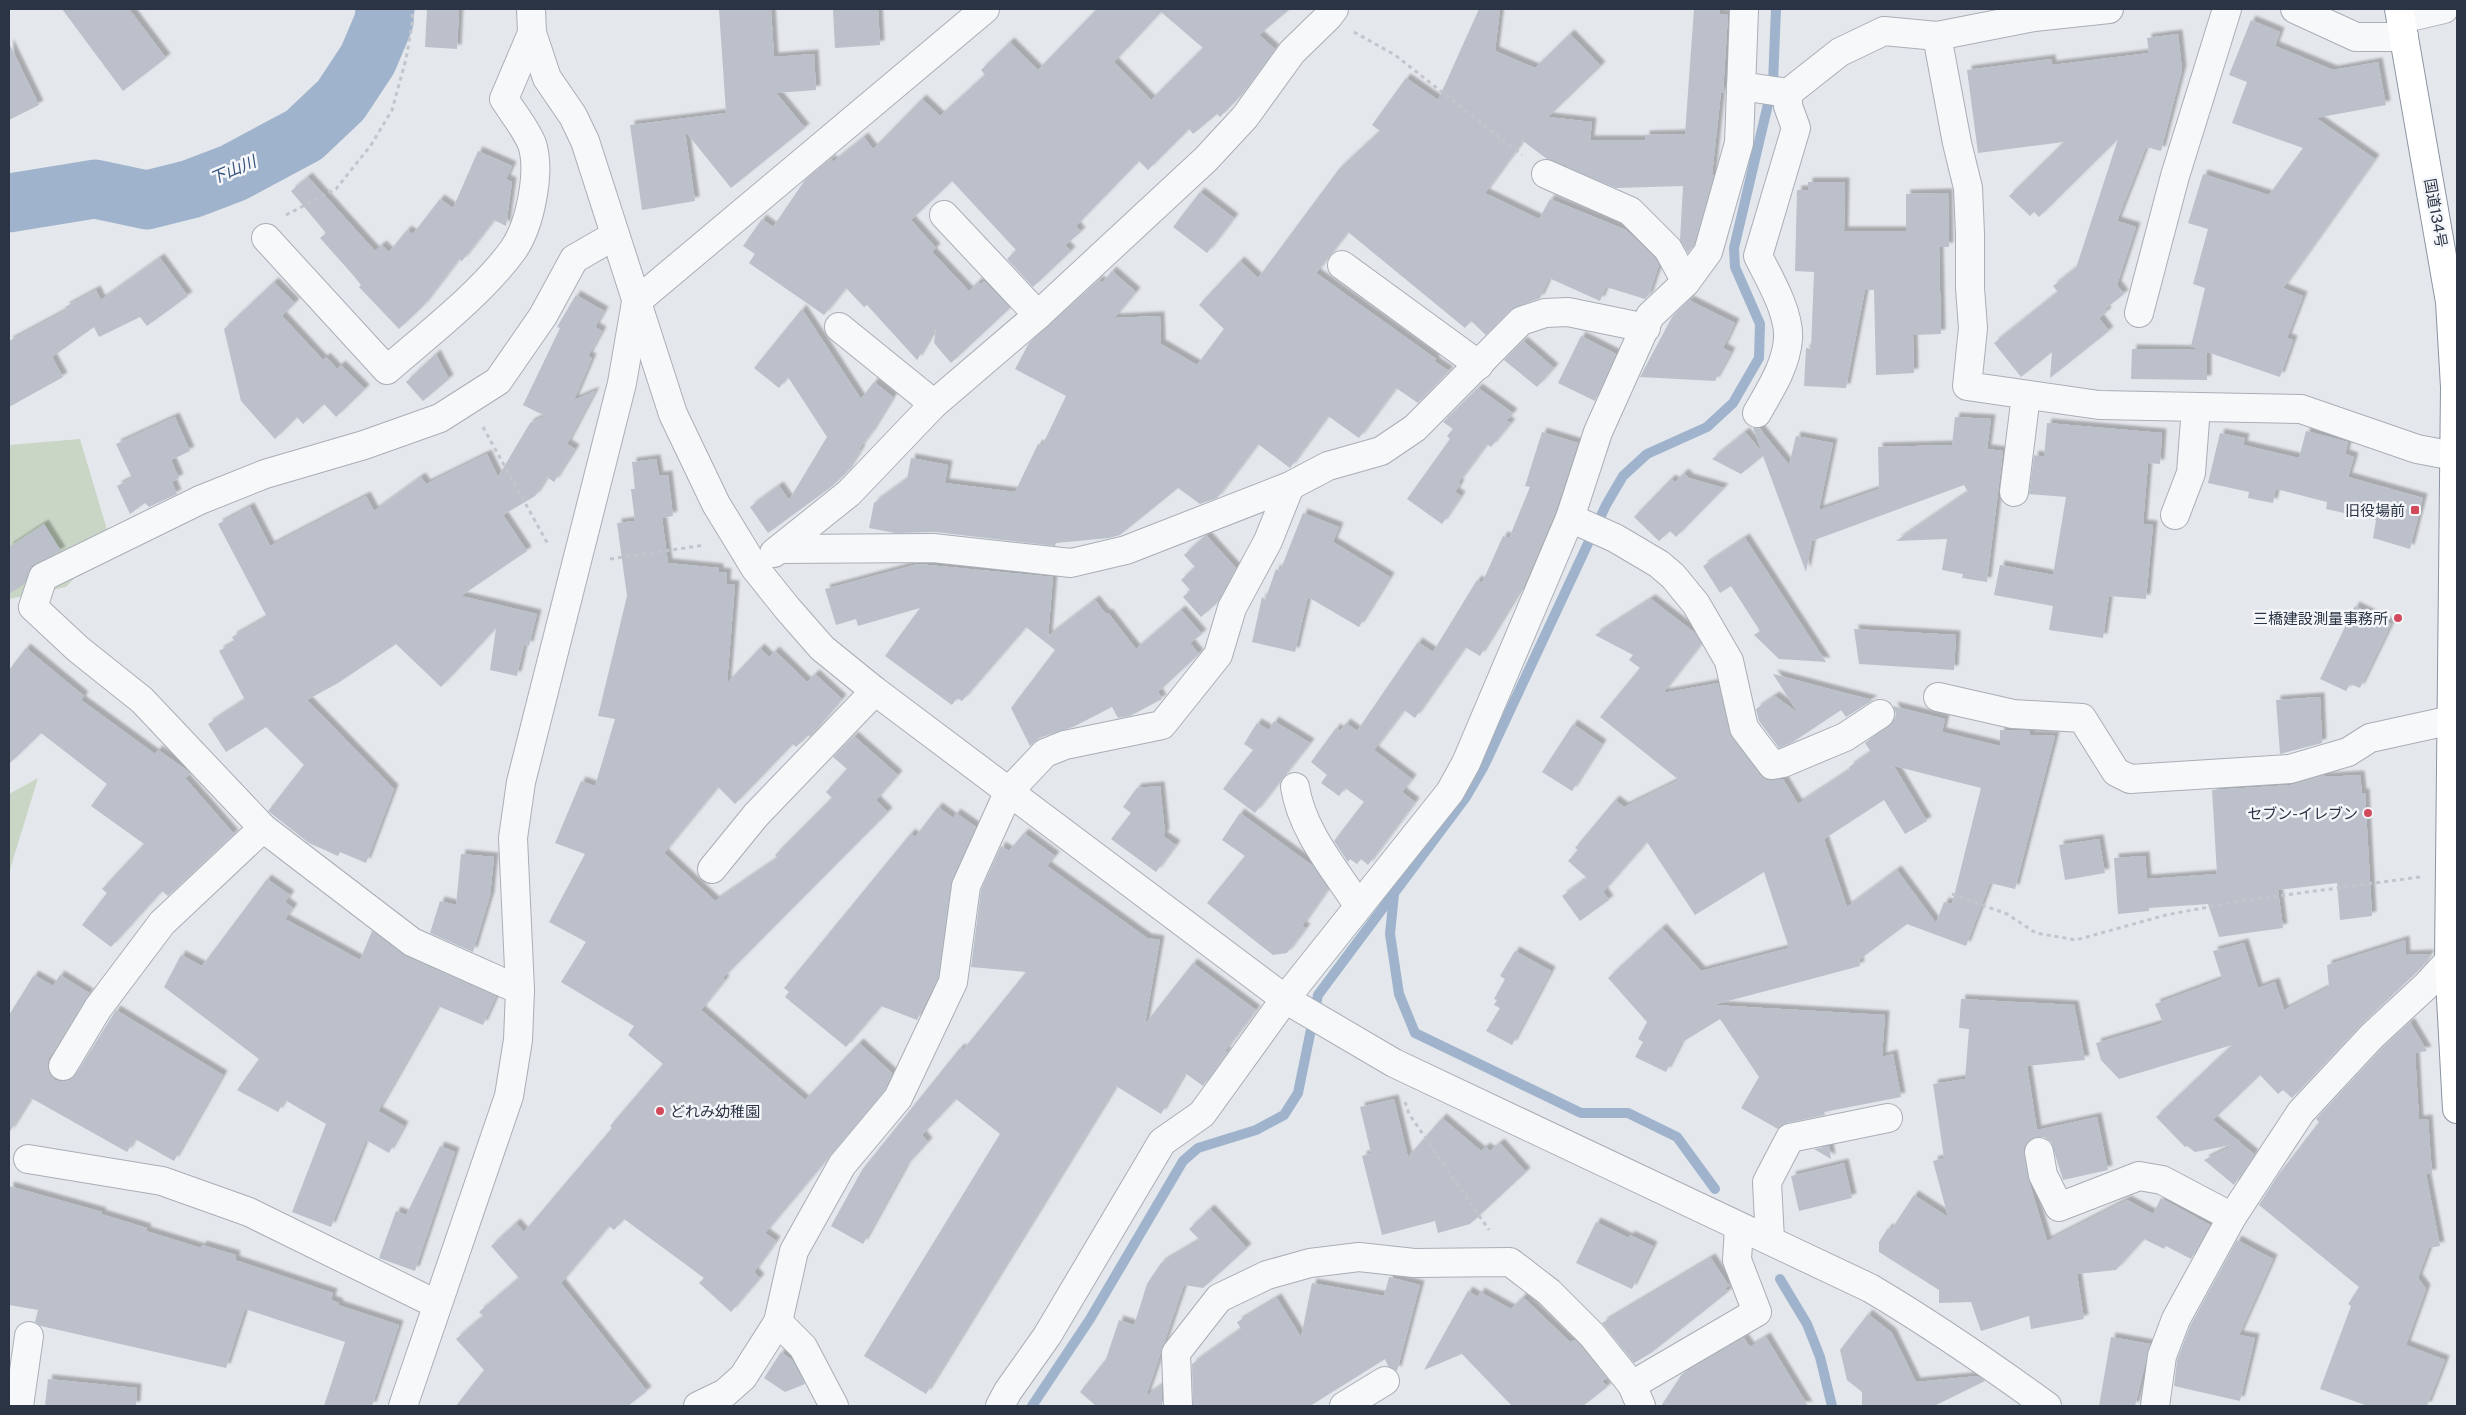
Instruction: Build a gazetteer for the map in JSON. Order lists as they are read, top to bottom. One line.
{"streets":{"highway":["国道134号"]},"water":["下山川"],"places":{"transit":["旧役場前"],"other":["三橋建設測量事務所","セブン-イレブン","どれみ幼稚園"]}}
